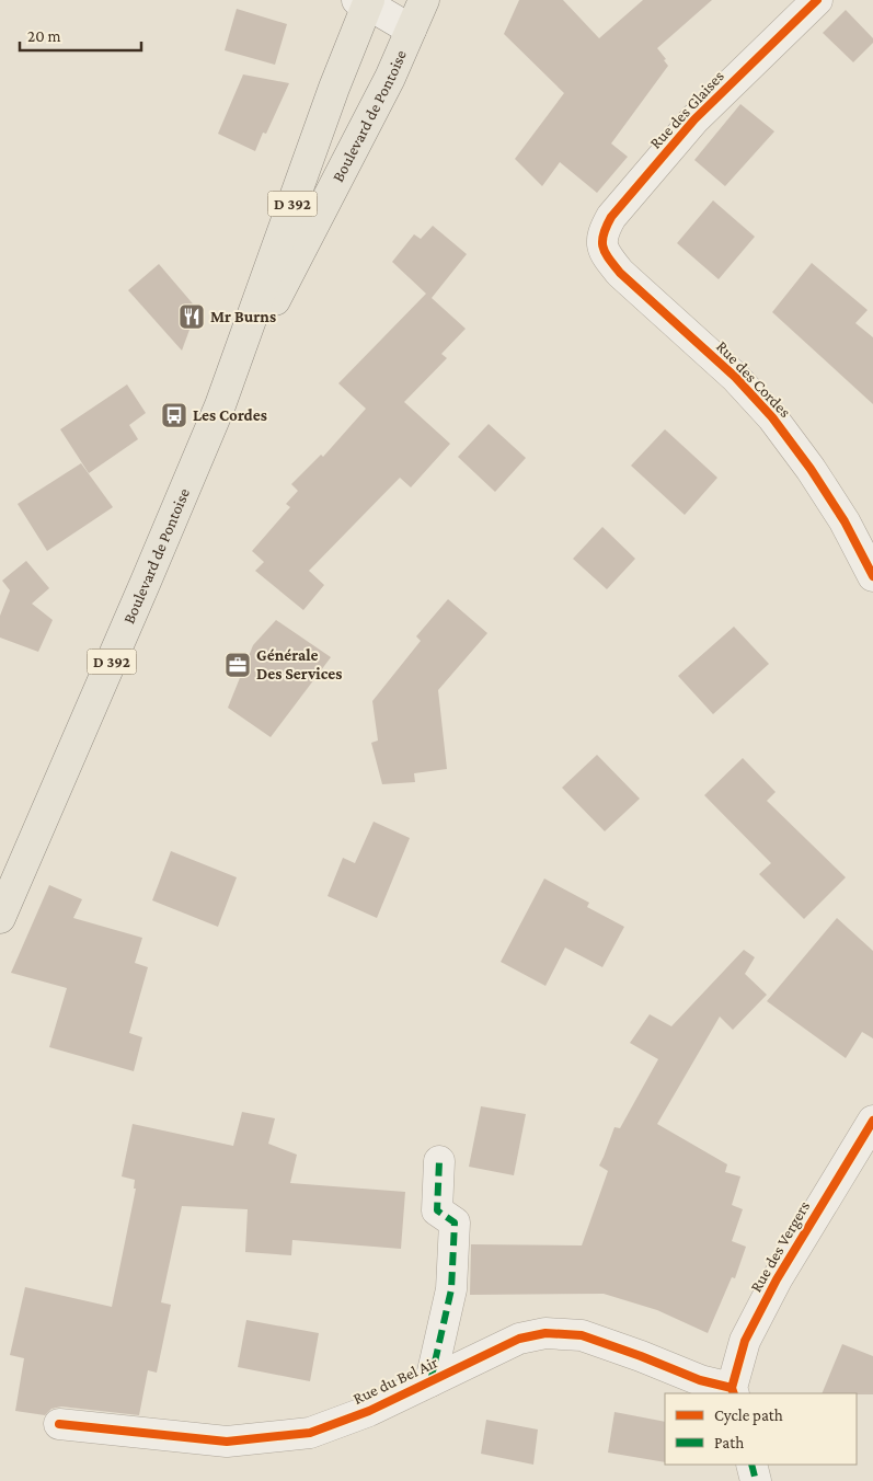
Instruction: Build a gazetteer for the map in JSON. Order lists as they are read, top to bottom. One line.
{"streets":{"main road":["Boulevard de Pontoise","D 392"],"street":["Rue des Glaises","Rue des Cordes","Rue des Vergers","Rue du Bel Air"]},"crossings":[["Rue des Glaises","Rue des Cordes"],["Rue des Vergers","Rue du Bel Air"]],"places":{"restaurant":["Mr Burns"],"bus stop":["Les Cordes"],"office":["Générale Des Services"]},"legend":["Cycle path","Path"],"scale_bar":"20 m"}
